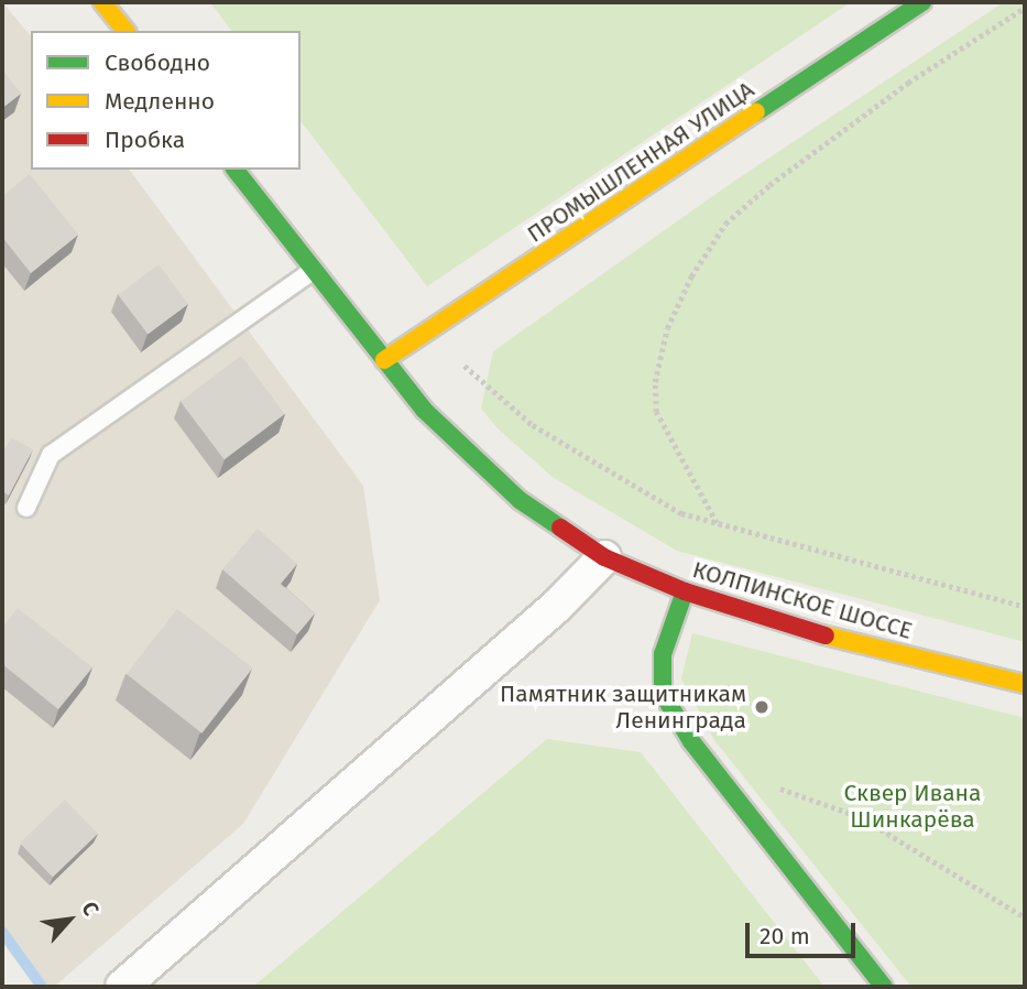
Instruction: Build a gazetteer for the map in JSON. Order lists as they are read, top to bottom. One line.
{"streets":{"street":["ПРОМЫШЛЕННАЯ УЛИЦА","КОЛПИНСКОЕ ШОССЕ"]},"crossings":[["ПРОМЫШЛЕННАЯ УЛИЦА","КОЛПИНСКОЕ ШОССЕ"]],"parks":["Сквер Ивана Шинкарёва"],"places":["Памятник защитникам Ленинграда"],"legend":["Свободно","Медленно","Пробка"],"scale_bar":"20 m","north":"top right"}
